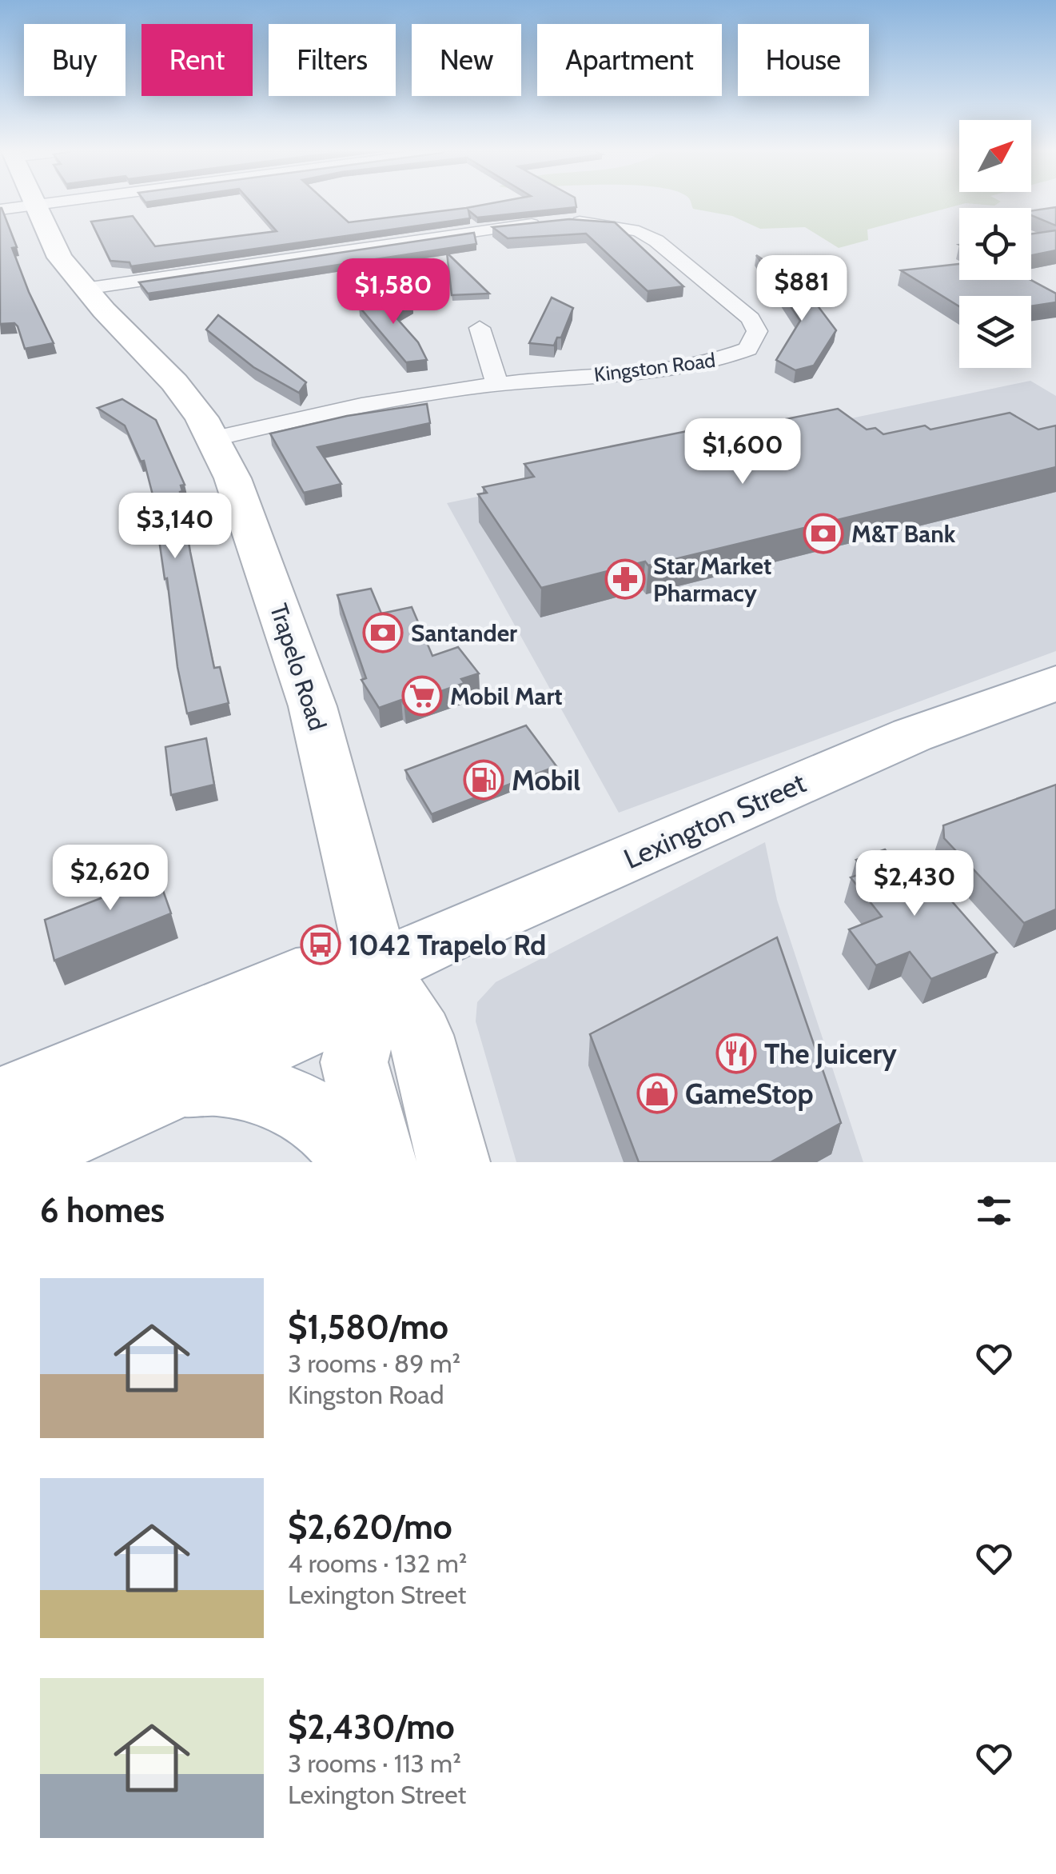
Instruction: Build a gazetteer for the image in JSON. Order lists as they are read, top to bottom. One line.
{"streets":{"main road":["Trapelo Road","Lexington Street"],"street":["Kingston Road"]},"crossings":[["Kingston Road","Trapelo Road"],["Trapelo Road","Lexington Street"]],"places":{"bank":["M&T Bank","Santander"],"pharmacy":["Star Market Pharmacy"],"supermarket":["Mobil Mart"],"fuel station":["Mobil"],"bus stop":["1042 Trapelo Rd"],"restaurant":["The Juicery"],"shop":["GameStop"]},"north":"top right","page":{"chip":["Buy","Rent","Filters","New","Apartment","House"],"price":["$881","$1,580","$1,600","$3,140","$2,620","$2,430"],"heading":"6 homes","list":[{"name":"$1,580/mo","note":"3 rooms · 89 m² · Kingston Road"},{"name":"$2,620/mo","note":"4 rooms · 132 m² · Lexington Street"},{"name":"$2,430/mo","note":"3 rooms · 113 m² · Lexington Street"}]}}
